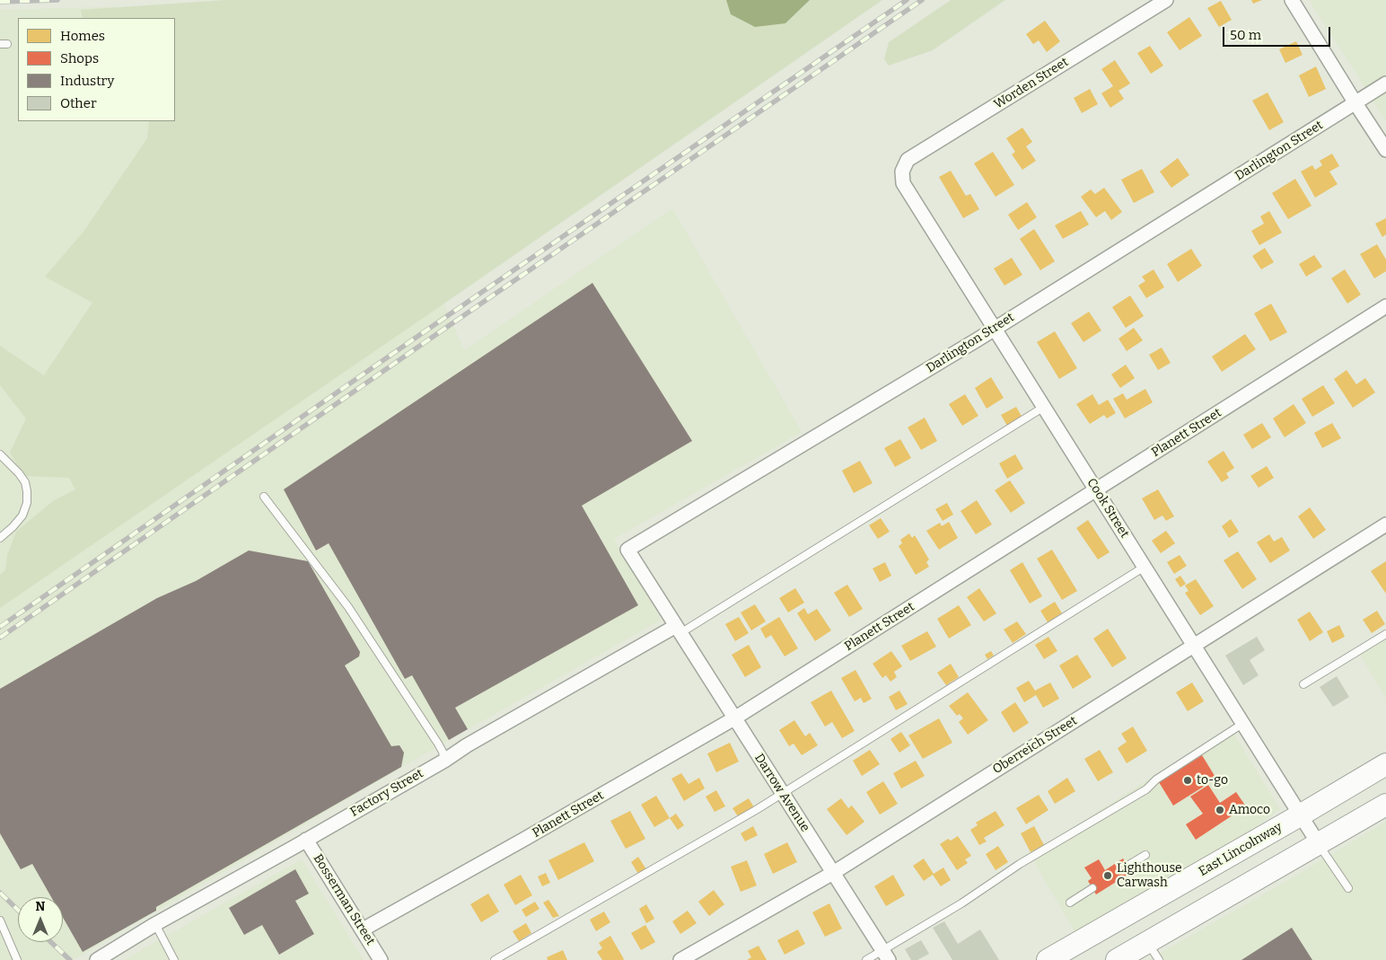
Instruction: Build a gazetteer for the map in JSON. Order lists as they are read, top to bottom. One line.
{"streets":{"main road":["East Lincolnway"],"street":["Worden Street","Darlington Street","Planett Street","Cook Street","Oberreich Street","Factory Street","Darrow Avenue","Bosserman Street"]},"crossings":[["Worden Street","Cook Street"],["Darlington Street","Cook Street"],["Darlington Street","Factory Street"],["Darlington Street","Darrow Avenue"],["Planett Street","Cook Street"],["Planett Street","Darrow Avenue"],["Planett Street","Bosserman Street"],["Cook Street","Oberreich Street"],["Cook Street","East Lincolnway"],["Oberreich Street","Darrow Avenue"],["Factory Street","Darrow Avenue"],["Factory Street","Bosserman Street"]],"places":["to-go","Amoco","Lighthouse Carwash"],"legend":["Homes","Shops","Industry","Other"],"scale_bar":"50 m","north":"top"}
